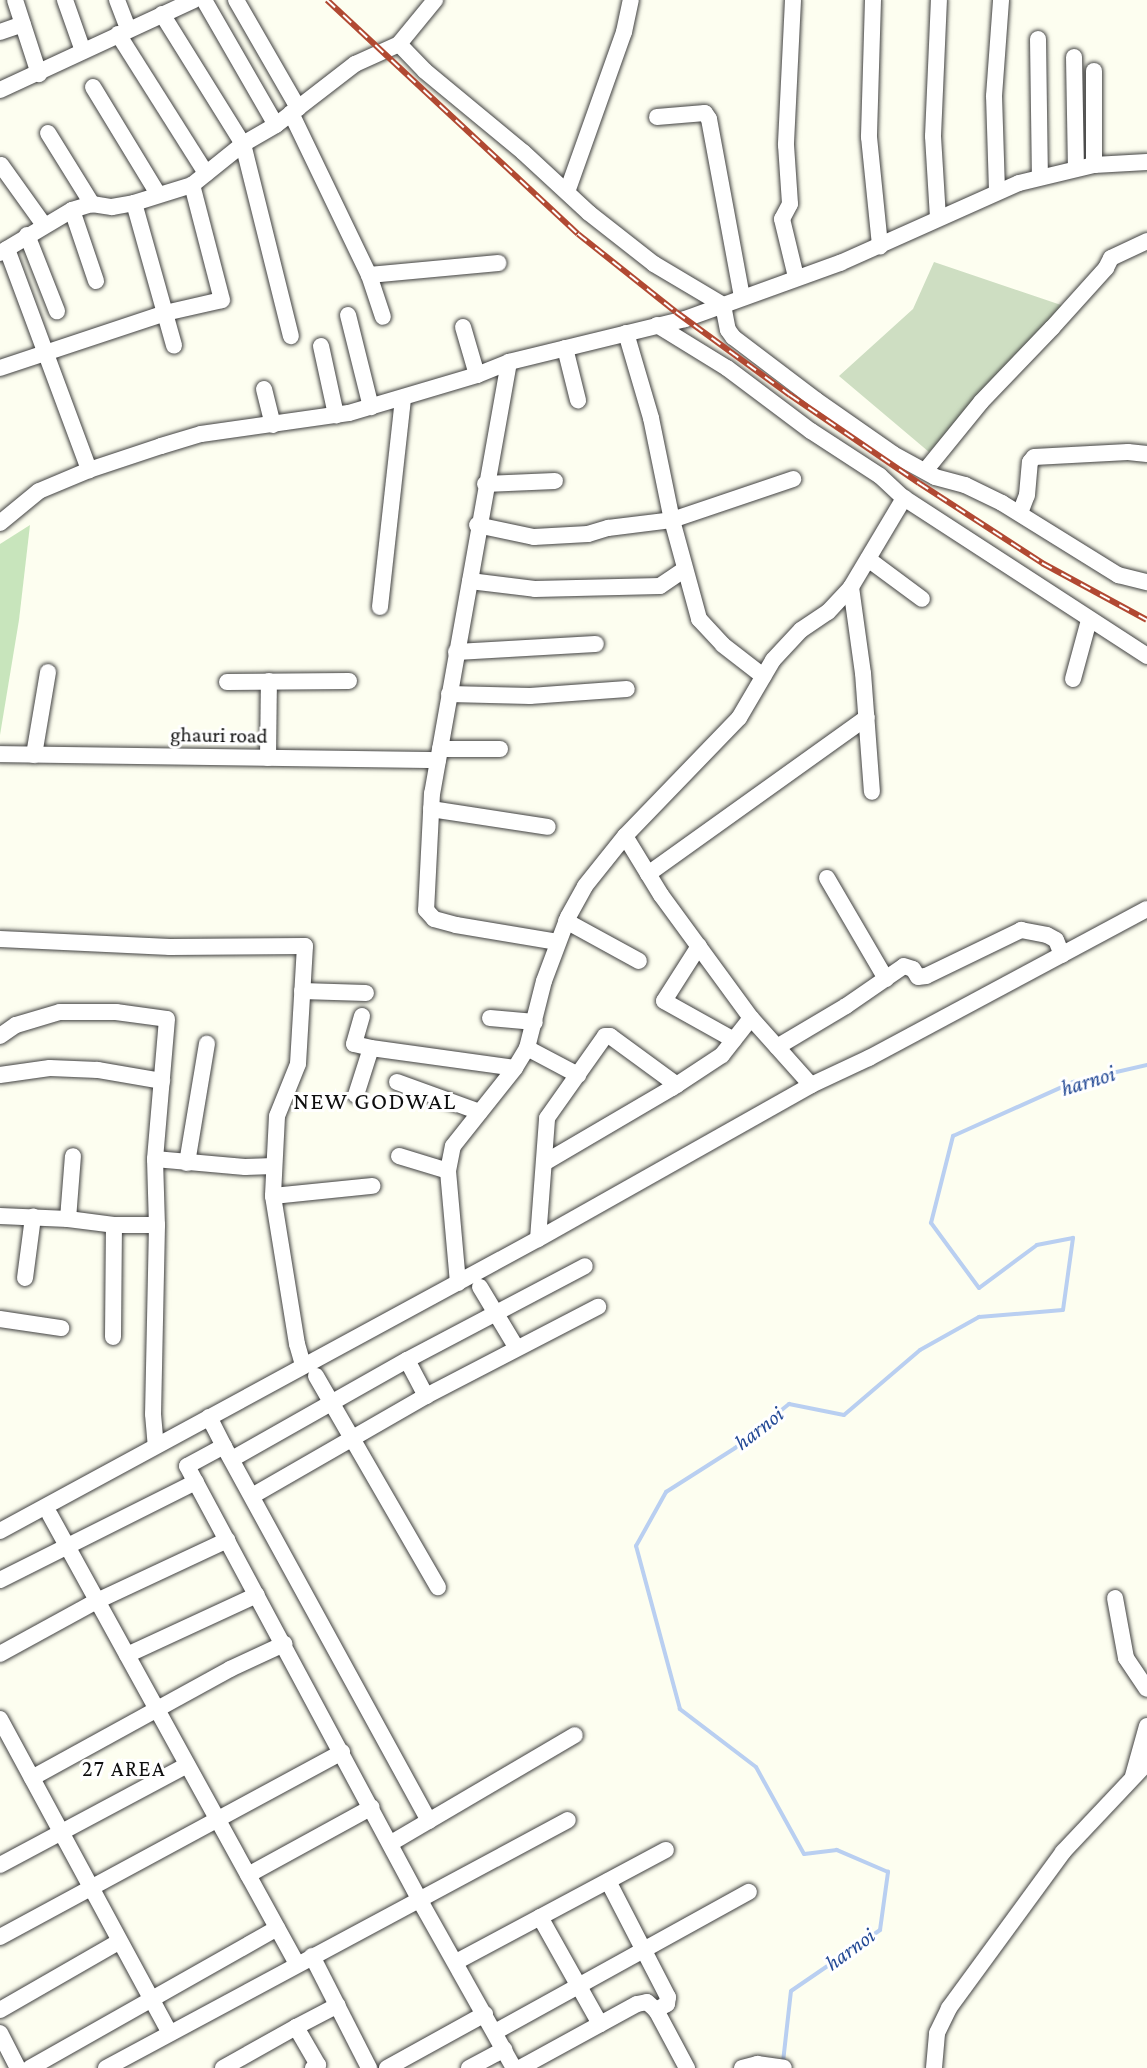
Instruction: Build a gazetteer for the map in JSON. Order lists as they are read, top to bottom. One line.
{"streets":{"street":["ghauri road"]},"districts":["NEW GODWAL","27 AREA"],"water":["harnoi"]}
